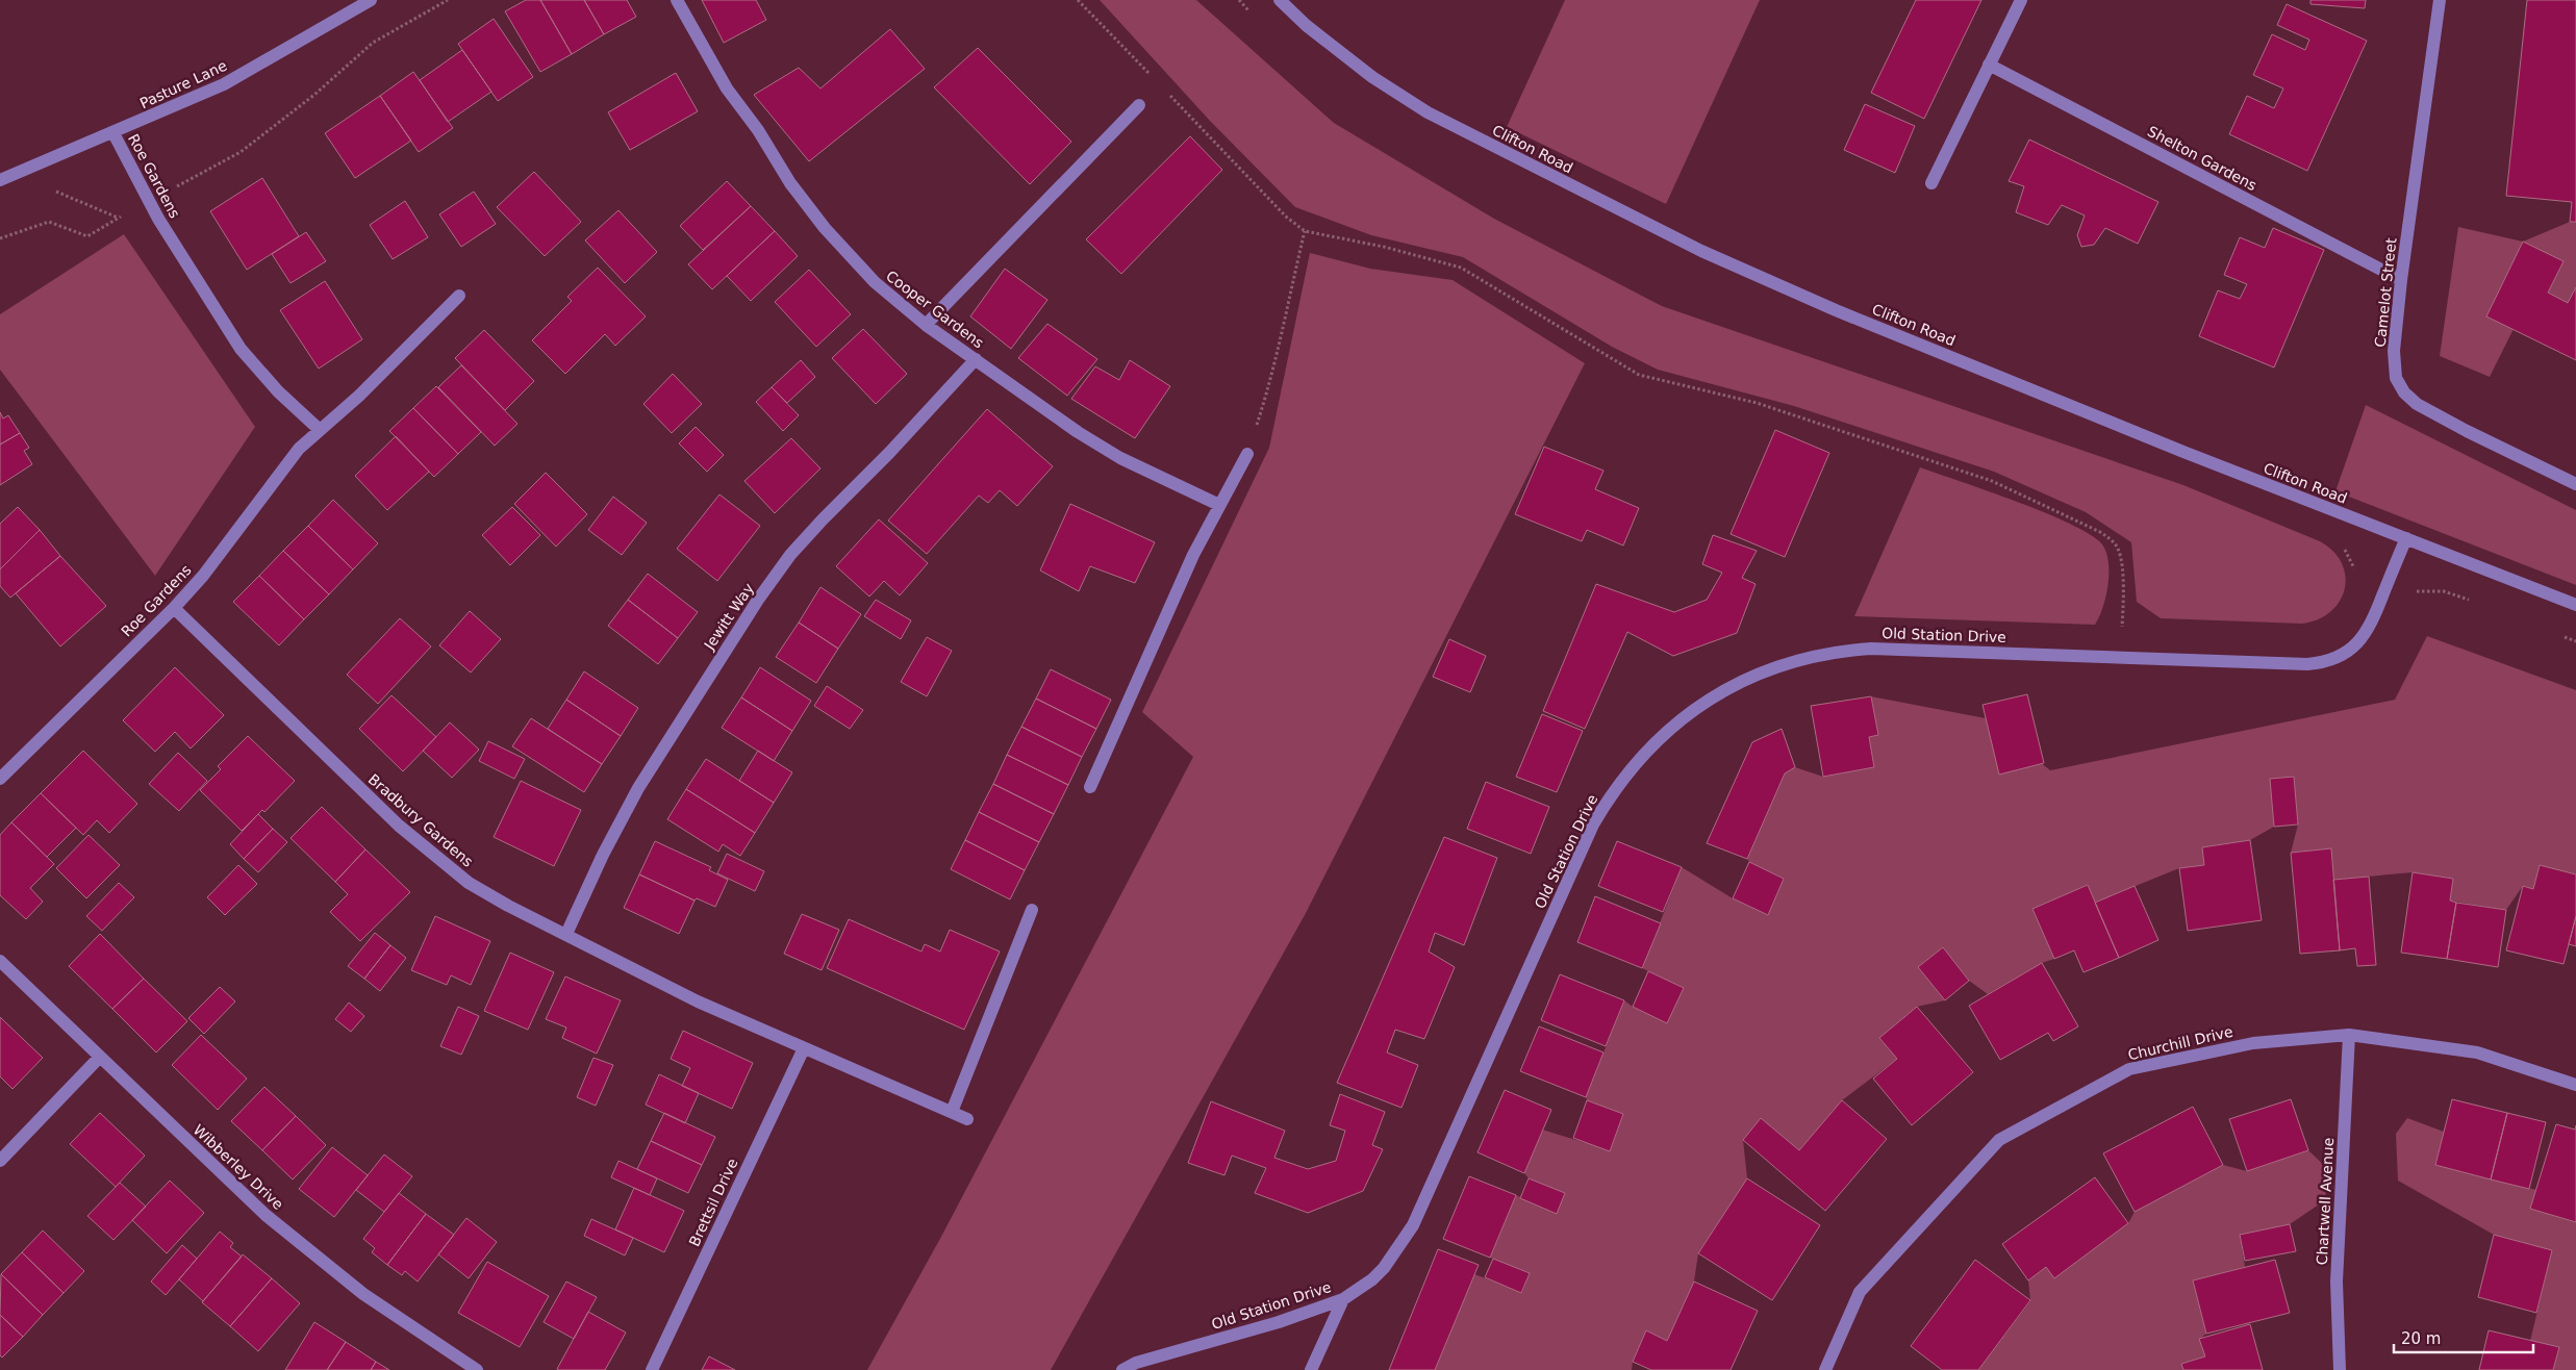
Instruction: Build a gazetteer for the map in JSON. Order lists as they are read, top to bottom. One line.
{"streets":{"street":["Pasture Lane","Clifton Road","Shelton Gardens","Roe Gardens","Camelot Street","Cooper Gardens","Jewitt Way","Old Station Drive","Bradbury Gardens","Churchill Drive","Wibberley Drive","Chartwell Avenue","Brettsil Drive"]},"crossings":[["Pasture Lane","Roe Gardens"],["Clifton Road","Old Station Drive"],["Shelton Gardens","Camelot Street"],["Roe Gardens","Bradbury Gardens"],["Cooper Gardens","Jewitt Way"],["Jewitt Way","Bradbury Gardens"],["Bradbury Gardens","Brettsil Drive"],["Churchill Drive","Chartwell Avenue"]],"scale_bar":"20 m"}
